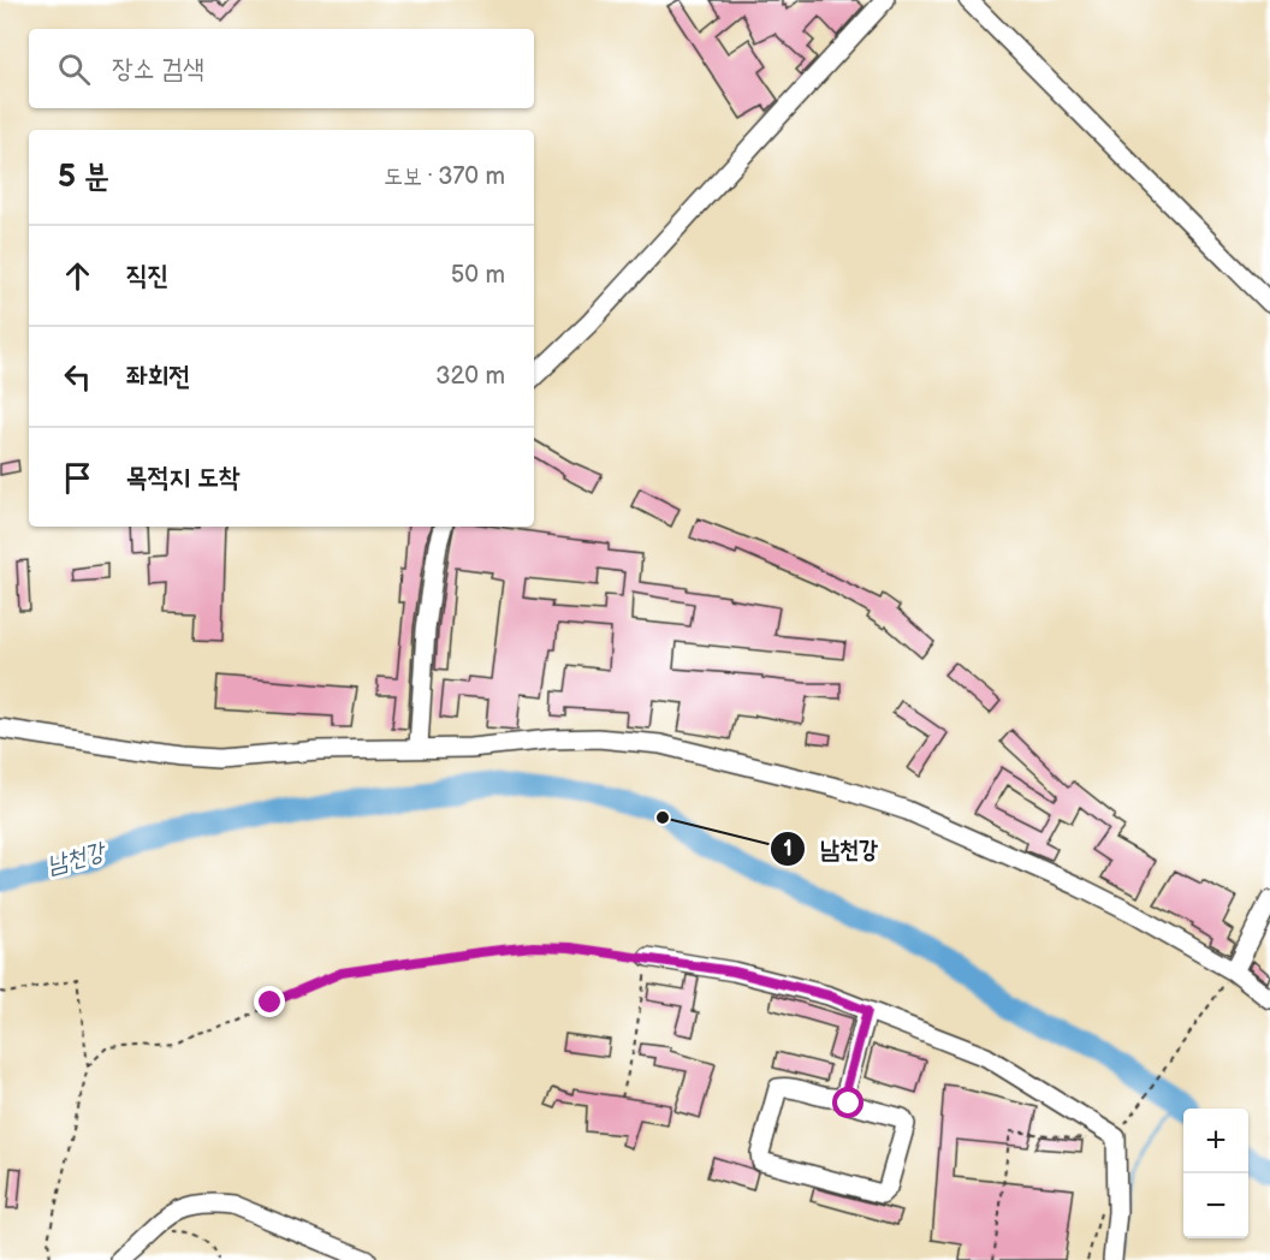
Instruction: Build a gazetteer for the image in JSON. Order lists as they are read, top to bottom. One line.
{"water":["남천강"],"places":["남천강"],"page":{"search":"장소 검색","heading":["5 분","도보 · 370 m"],"list":[["직진","50 m"],["좌회전","320 m"],"목적지 도착"],"map_buttons":["+","−"]}}
